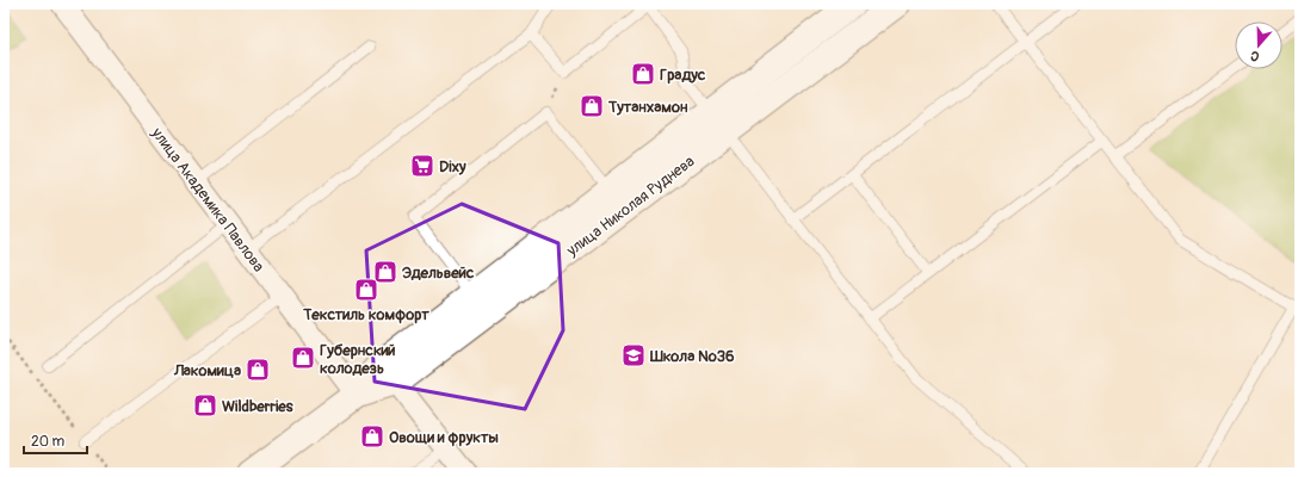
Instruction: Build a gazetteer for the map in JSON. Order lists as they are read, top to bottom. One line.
{"streets":{"street":["улица Академика Павлова","улица Николая Руднева"]},"crossings":[["улица Академика Павлова","улица Николая Руднева"]],"places":{"shop":["Градус","Тутанхамон","Эдельвейс","Текстиль комфорт","Губернский колодезь","Лакомица","Wildberries","Овощи и фрукты"],"supermarket":["Dixy"],"school or university":["Школа №36"]},"scale_bar":"20 m","north":"bottom"}
